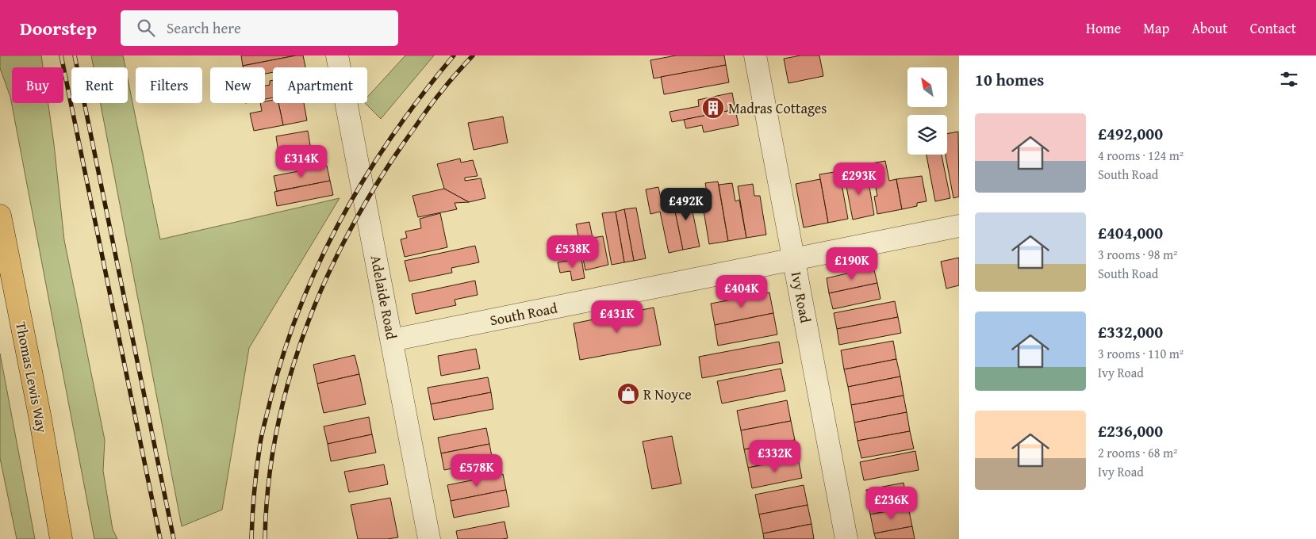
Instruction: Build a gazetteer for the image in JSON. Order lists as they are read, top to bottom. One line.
{"streets":{"main road":["Thomas Lewis Way"],"street":["Adelaide Road","Ivy Road","South Road"]},"crossings":[["Adelaide Road","South Road"],["Ivy Road","South Road"]],"places":{"building":["Madras Cottages"],"shop":["R Noyce"]},"north":"top left","page":{"header":"Doorstep","search":"Search here","nav":["Home","Map","About","Contact"],"heading":"10 homes","chip":["Buy","Rent","Filters","New","Apartment"],"list":[{"name":"£492,000","note":"4 rooms · 124 m² · South Road"},{"name":"£404,000","note":"3 rooms · 98 m² · South Road"},{"name":"£332,000","note":"3 rooms · 110 m² · Ivy Road"},{"name":"£236,000","note":"2 rooms · 68 m² · Ivy Road"}],"price":["£314K","£293K","£492K","£538K","£190K","£404K","£431K","£332K","£578K","£236K"]}}
